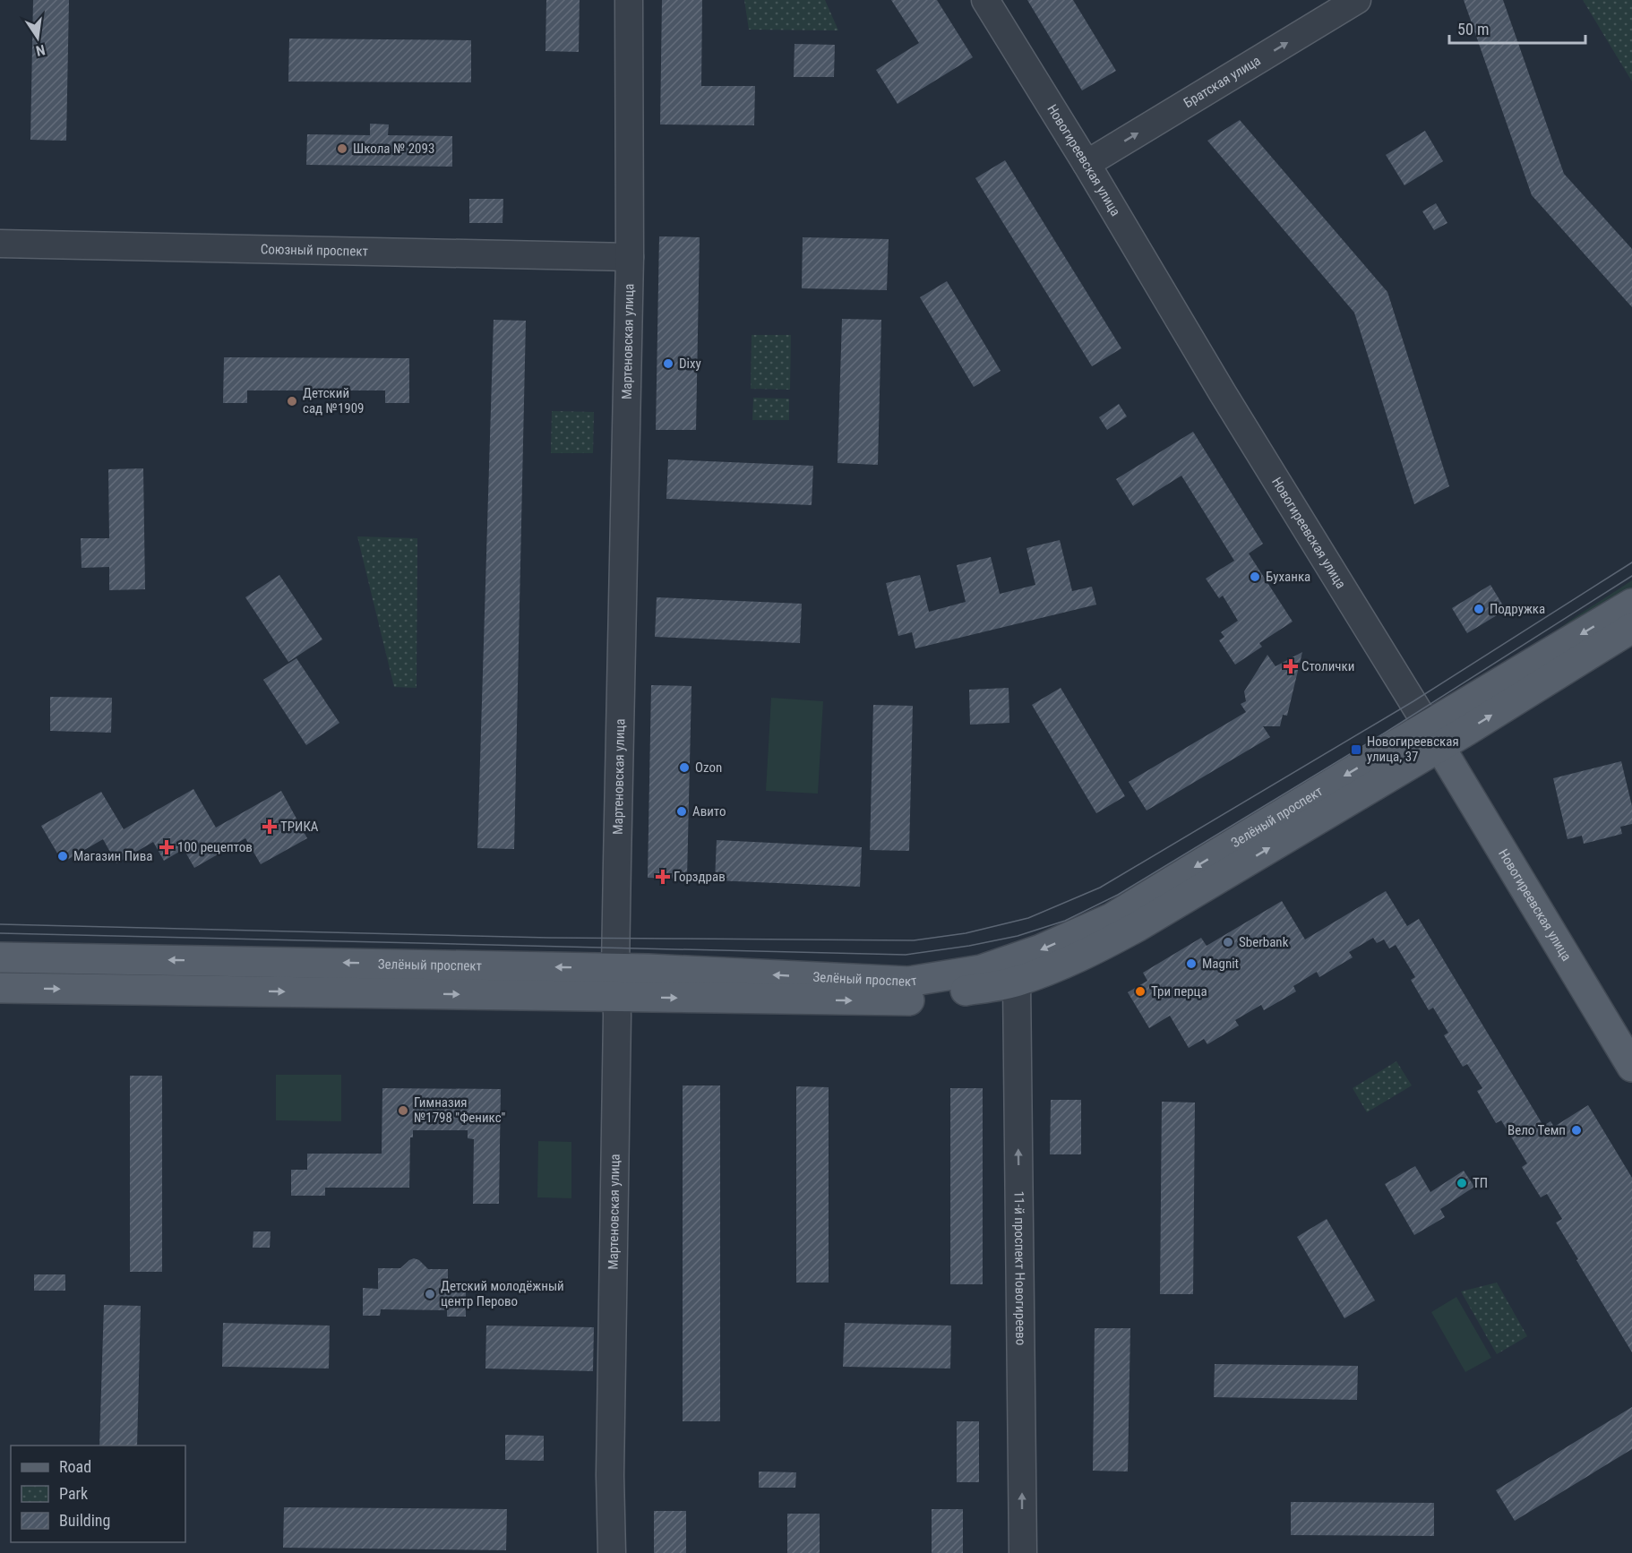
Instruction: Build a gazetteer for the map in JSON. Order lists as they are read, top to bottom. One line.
{"streets":{"main road":["Новогиреевская улица","Зелёный проспект"],"street":["Братская улица","Союзный проспект","Мартеновская улица","11-й проспект Новогиреево"]},"crossings":[["Братская улица","Новогиреевская улица"],["Новогиреевская улица","Зелёный проспект"],["Союзный проспект","Мартеновская улица"],["Мартеновская улица","Зелёный проспект"],["Зелёный проспект","11-й проспект Новогиреево"]],"one_way":["Братская улица","11-й проспект Новогиреево"],"places":{"other":["Школа № 2093","Dixy","Детский сад №1909","Буханка","Подружка","Ozon","Авито","Магазин Пива","Sberbank","Magnit","Три перца","Гимназия №1798 \"Феникс\"","Вело Темп","ТП","Детский молодёжный центр Перово"],"health":["Столички","ТРИКА","100 рецептов","Горздрав"],"transit":["Новогиреевская улица, 37"]},"legend":["Road","Park","Building"],"scale_bar":"50 m","north":"bottom"}
